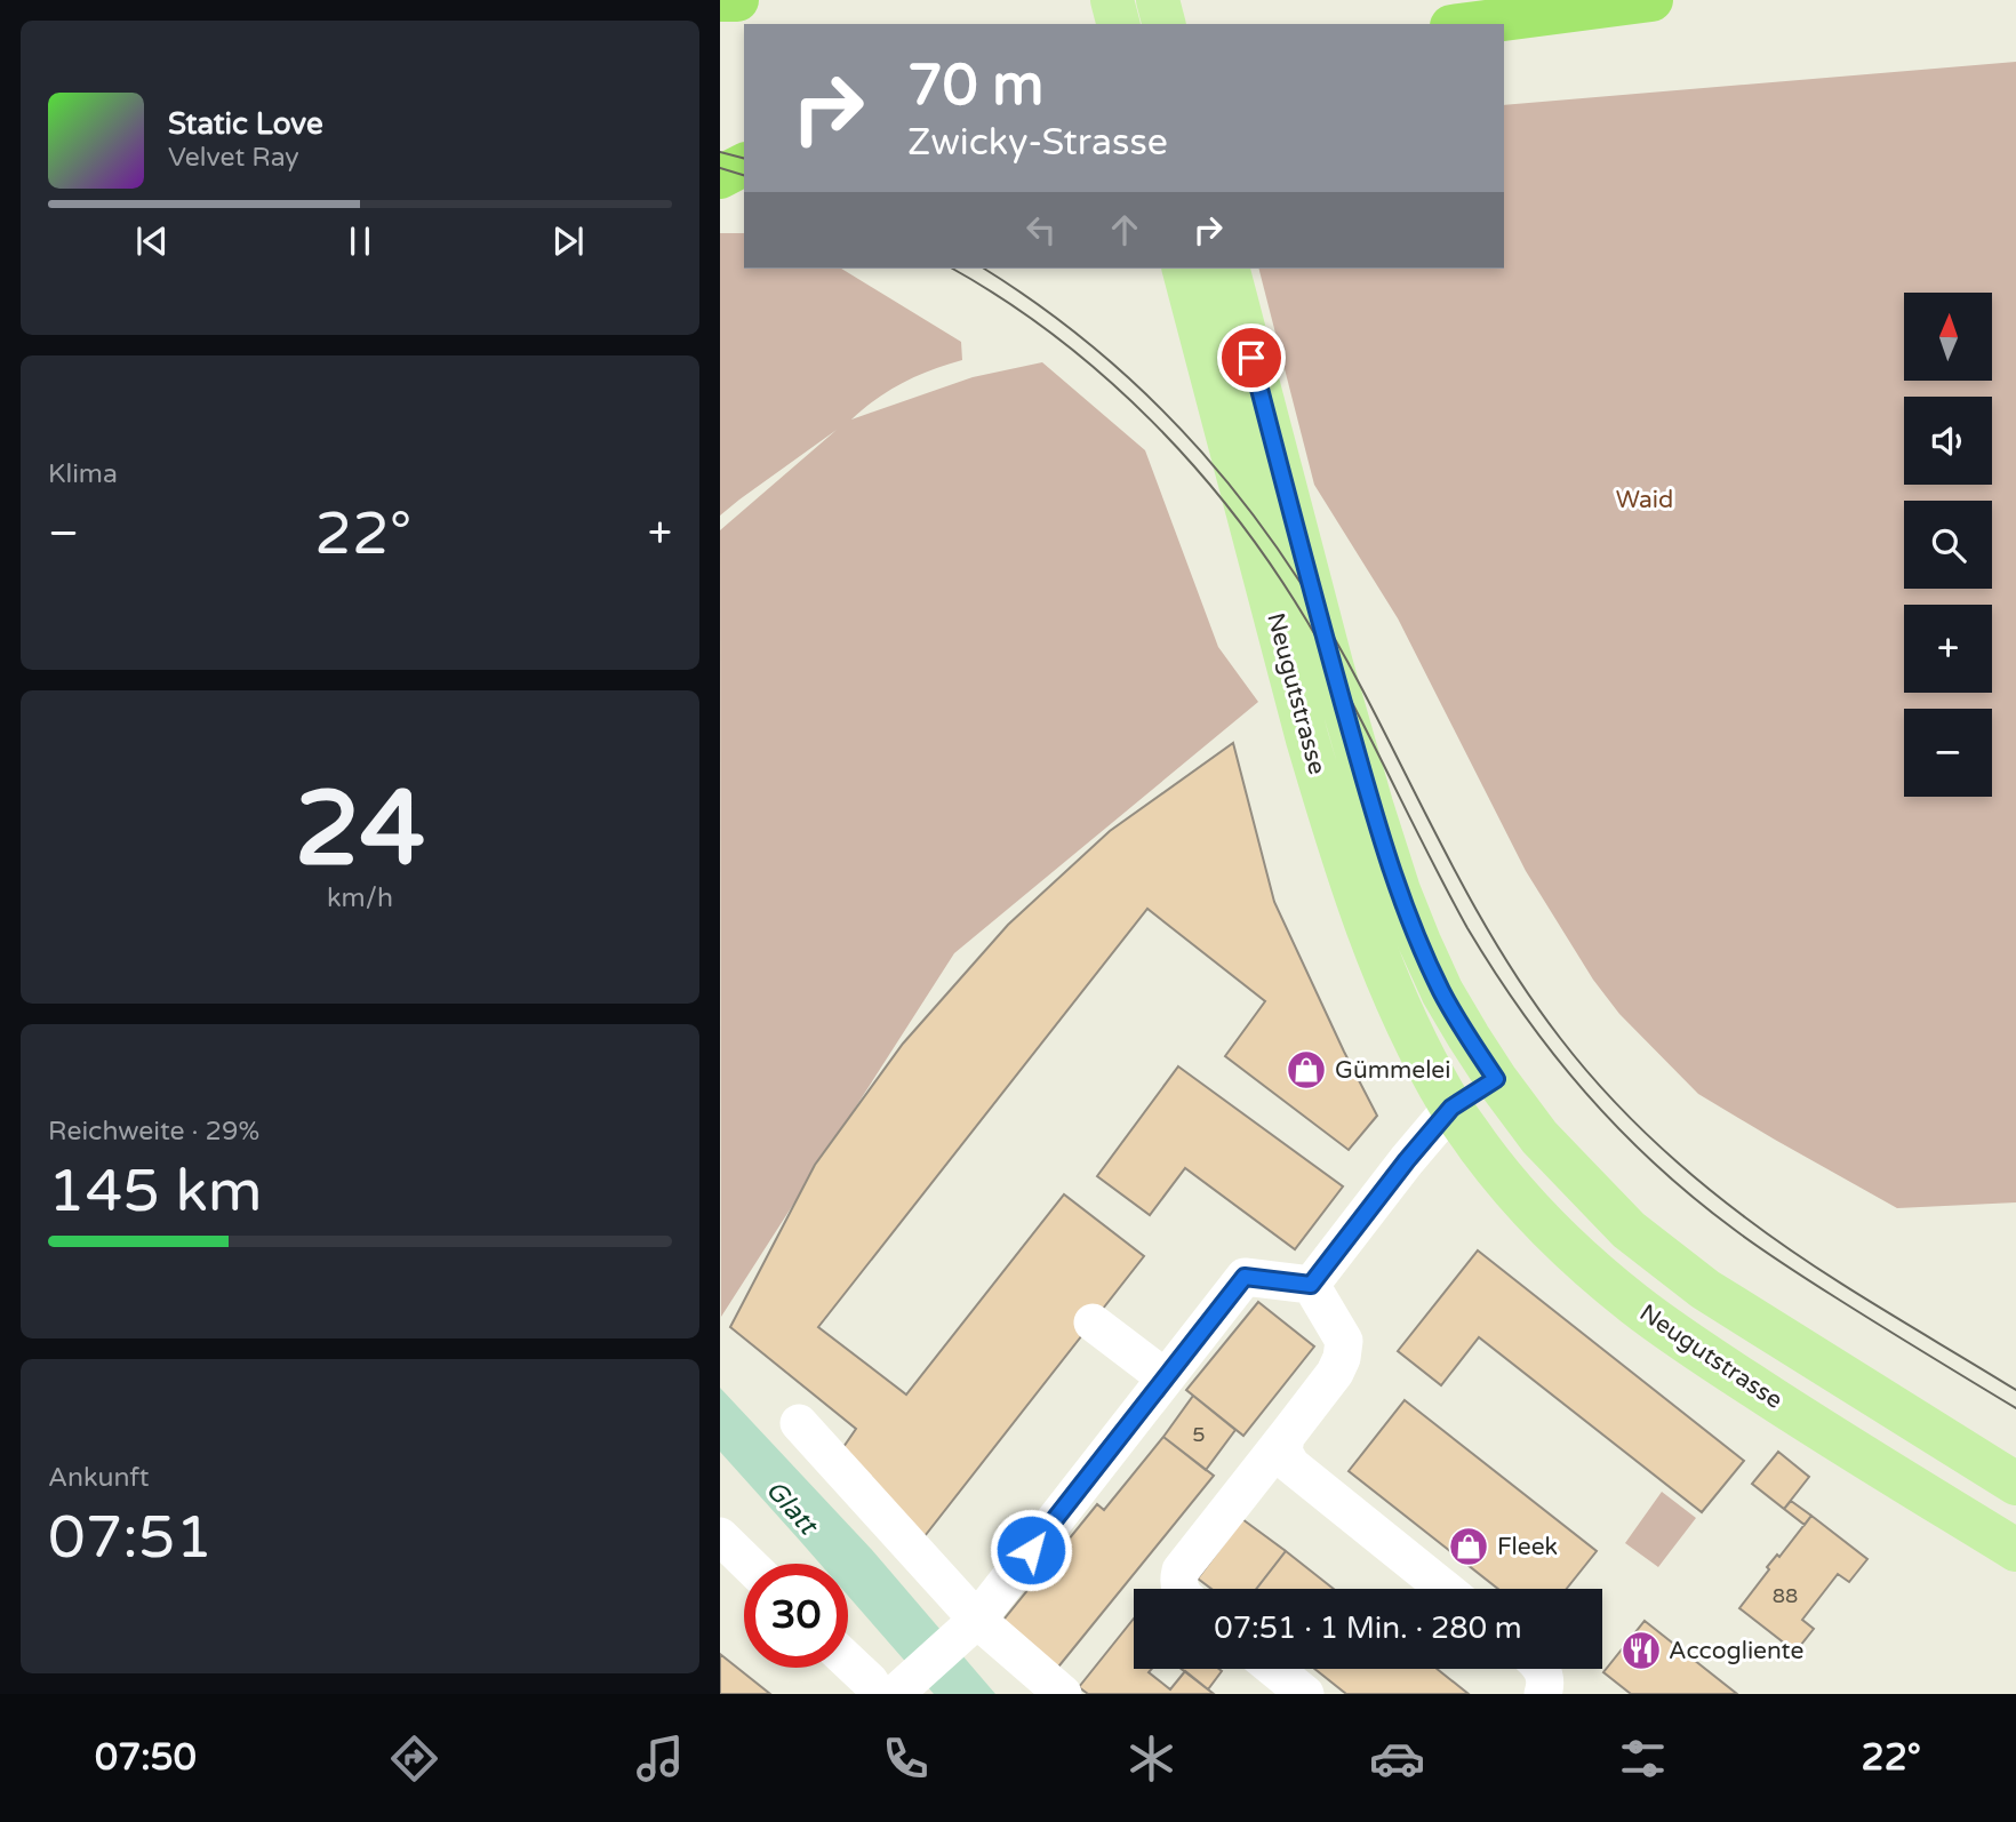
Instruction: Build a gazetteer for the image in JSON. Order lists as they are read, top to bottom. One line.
{"streets":{"main road":["Neugutstrasse"]},"water":["Glatt"],"parks":["Waid"],"places":{"shop":["Gümmelei","Fleek"],"restaurant":["Accogliente"]},"house_numbers":["5","88"],"north":"top","page":{"turn":["70 m","Zwicky-Strasse"],"song":["Static Love","Velvet Ray"],"map_buttons":["+","−"],"tile":["Klima",["24","km/h"],["Reichweite · 29%","145 km"],["Ankunft","07:51"]],"heat":["−","22°","+"],"limit":"30","trip":"07:51 · 1 Min. · 280 m","tabs":["07:50","22°"]}}
